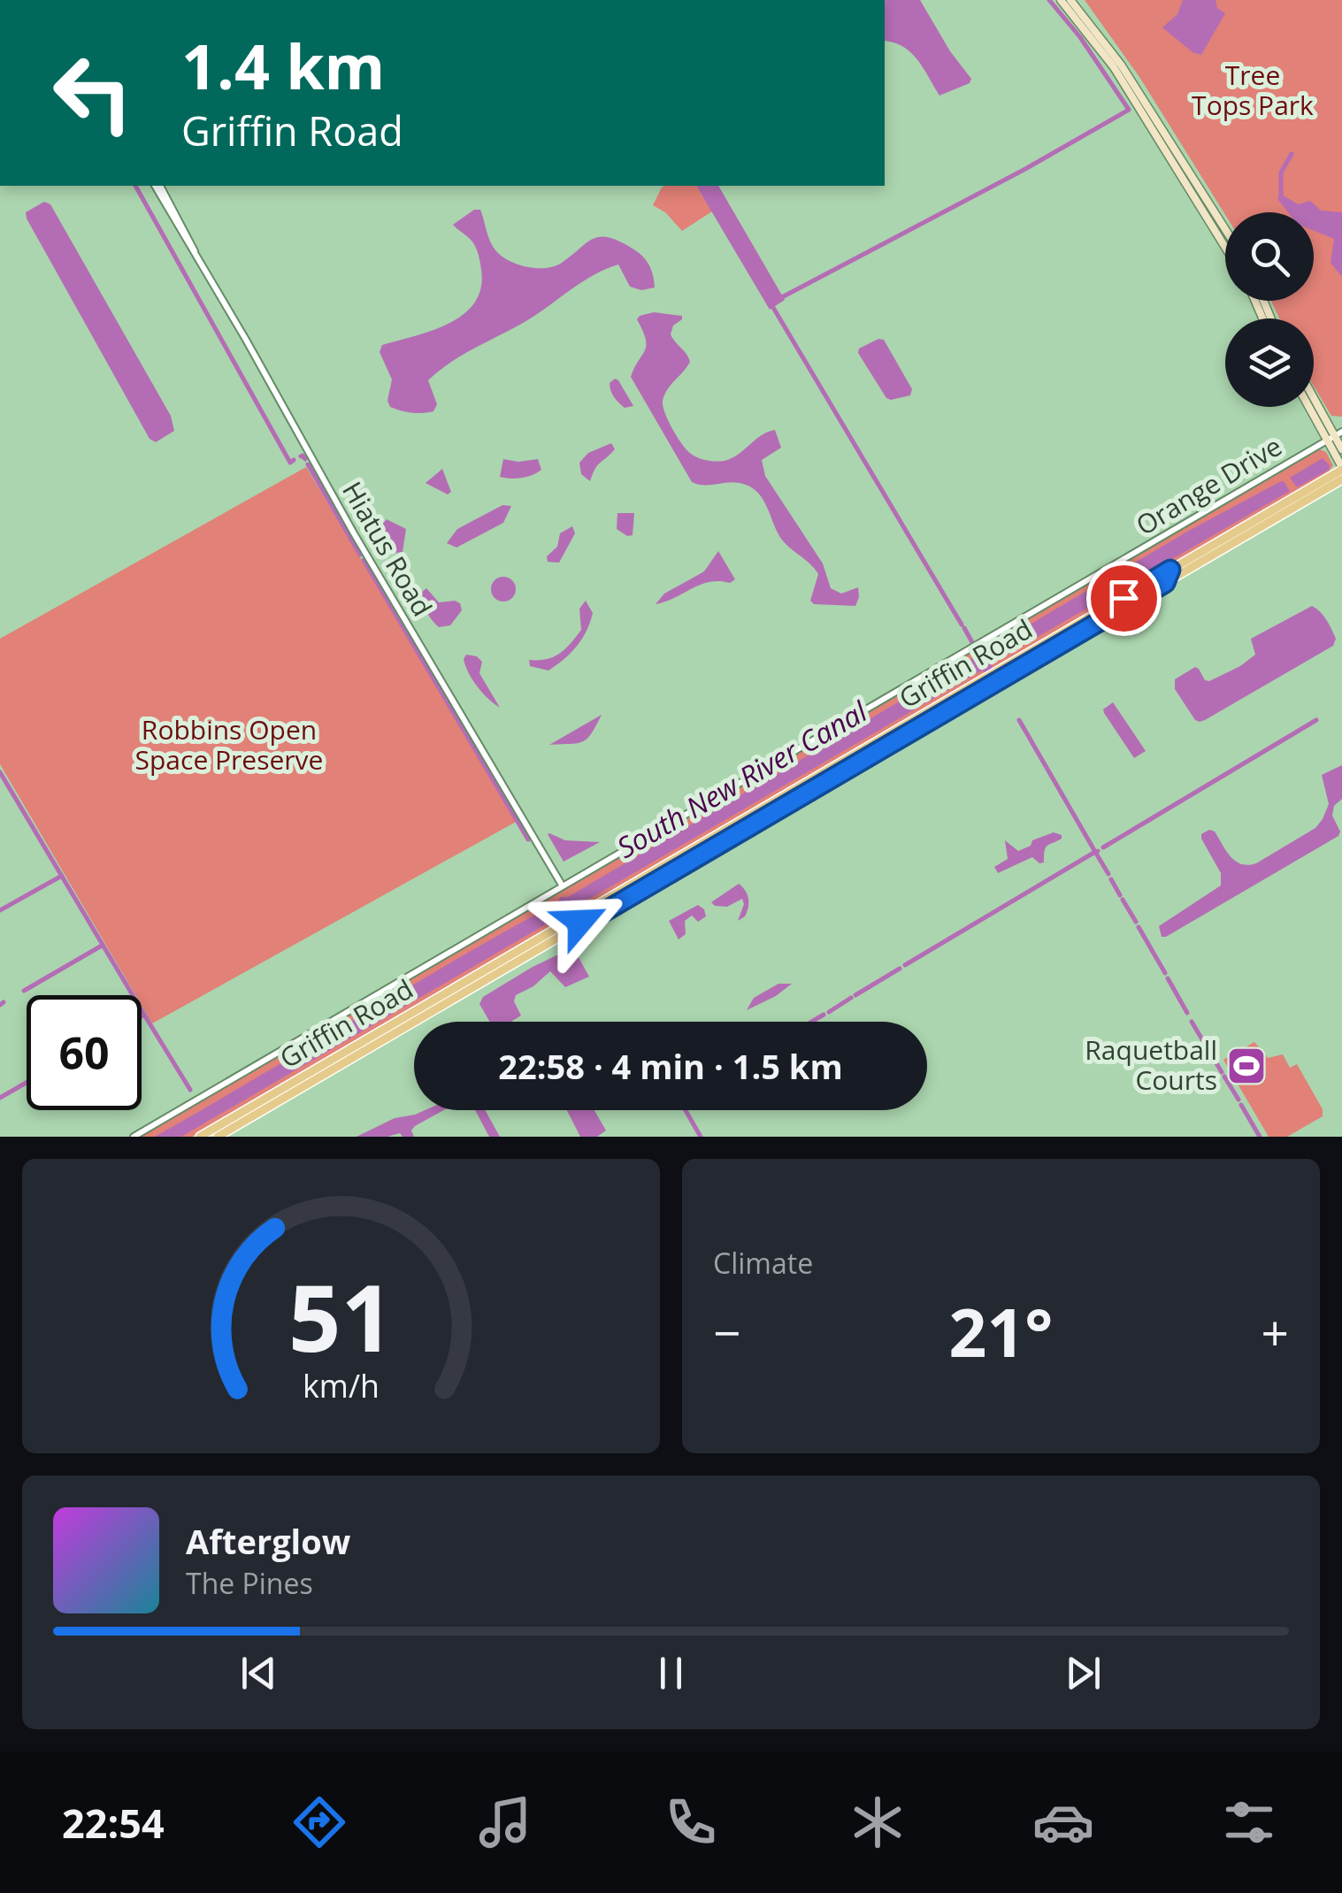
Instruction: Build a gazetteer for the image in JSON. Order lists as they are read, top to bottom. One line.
{"streets":{"main road":["Griffin Road"],"street":["Orange Drive","Hiatus Road"]},"crossings":[["Orange Drive","Hiatus Road"]],"water":["South New River Canal"],"parks":["Tree Tops Park","Robbins Open Space Preserve"],"places":{"sports":["Raquetball Courts"]},"page":{"turn":["1.4 km","Griffin Road"],"limit":"60","trip":"22:58 · 4 min · 1.5 km","tile":"Climate","heat":["−","21°","+"],"song":["Afterglow","The Pines"],"tabs":"22:54","gauge":["51","km/h"]}}
